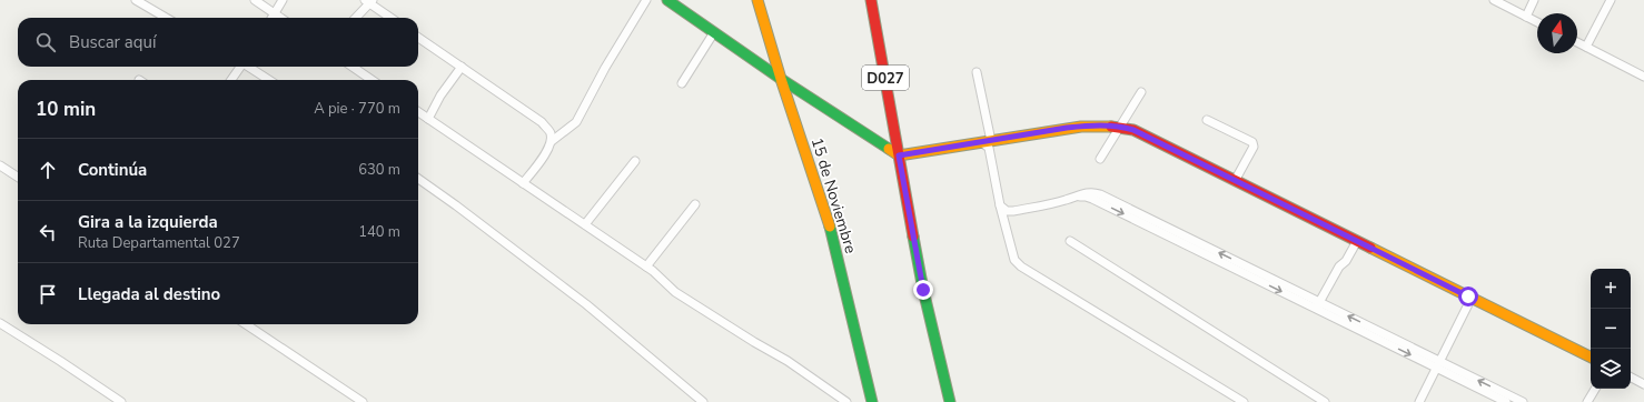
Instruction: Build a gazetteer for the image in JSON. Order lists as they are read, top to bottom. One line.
{"streets":{"street":["D027","15 de Noviembre"]},"north":"top","page":{"search":"Buscar aquí","heading":["10 min","A pie · 770 m"],"list":[["Continúa","630 m"],["Gira a la izquierda","Ruta Departamental 027","140 m"],"Llegada al destino"],"map_buttons":["+","−"]}}
